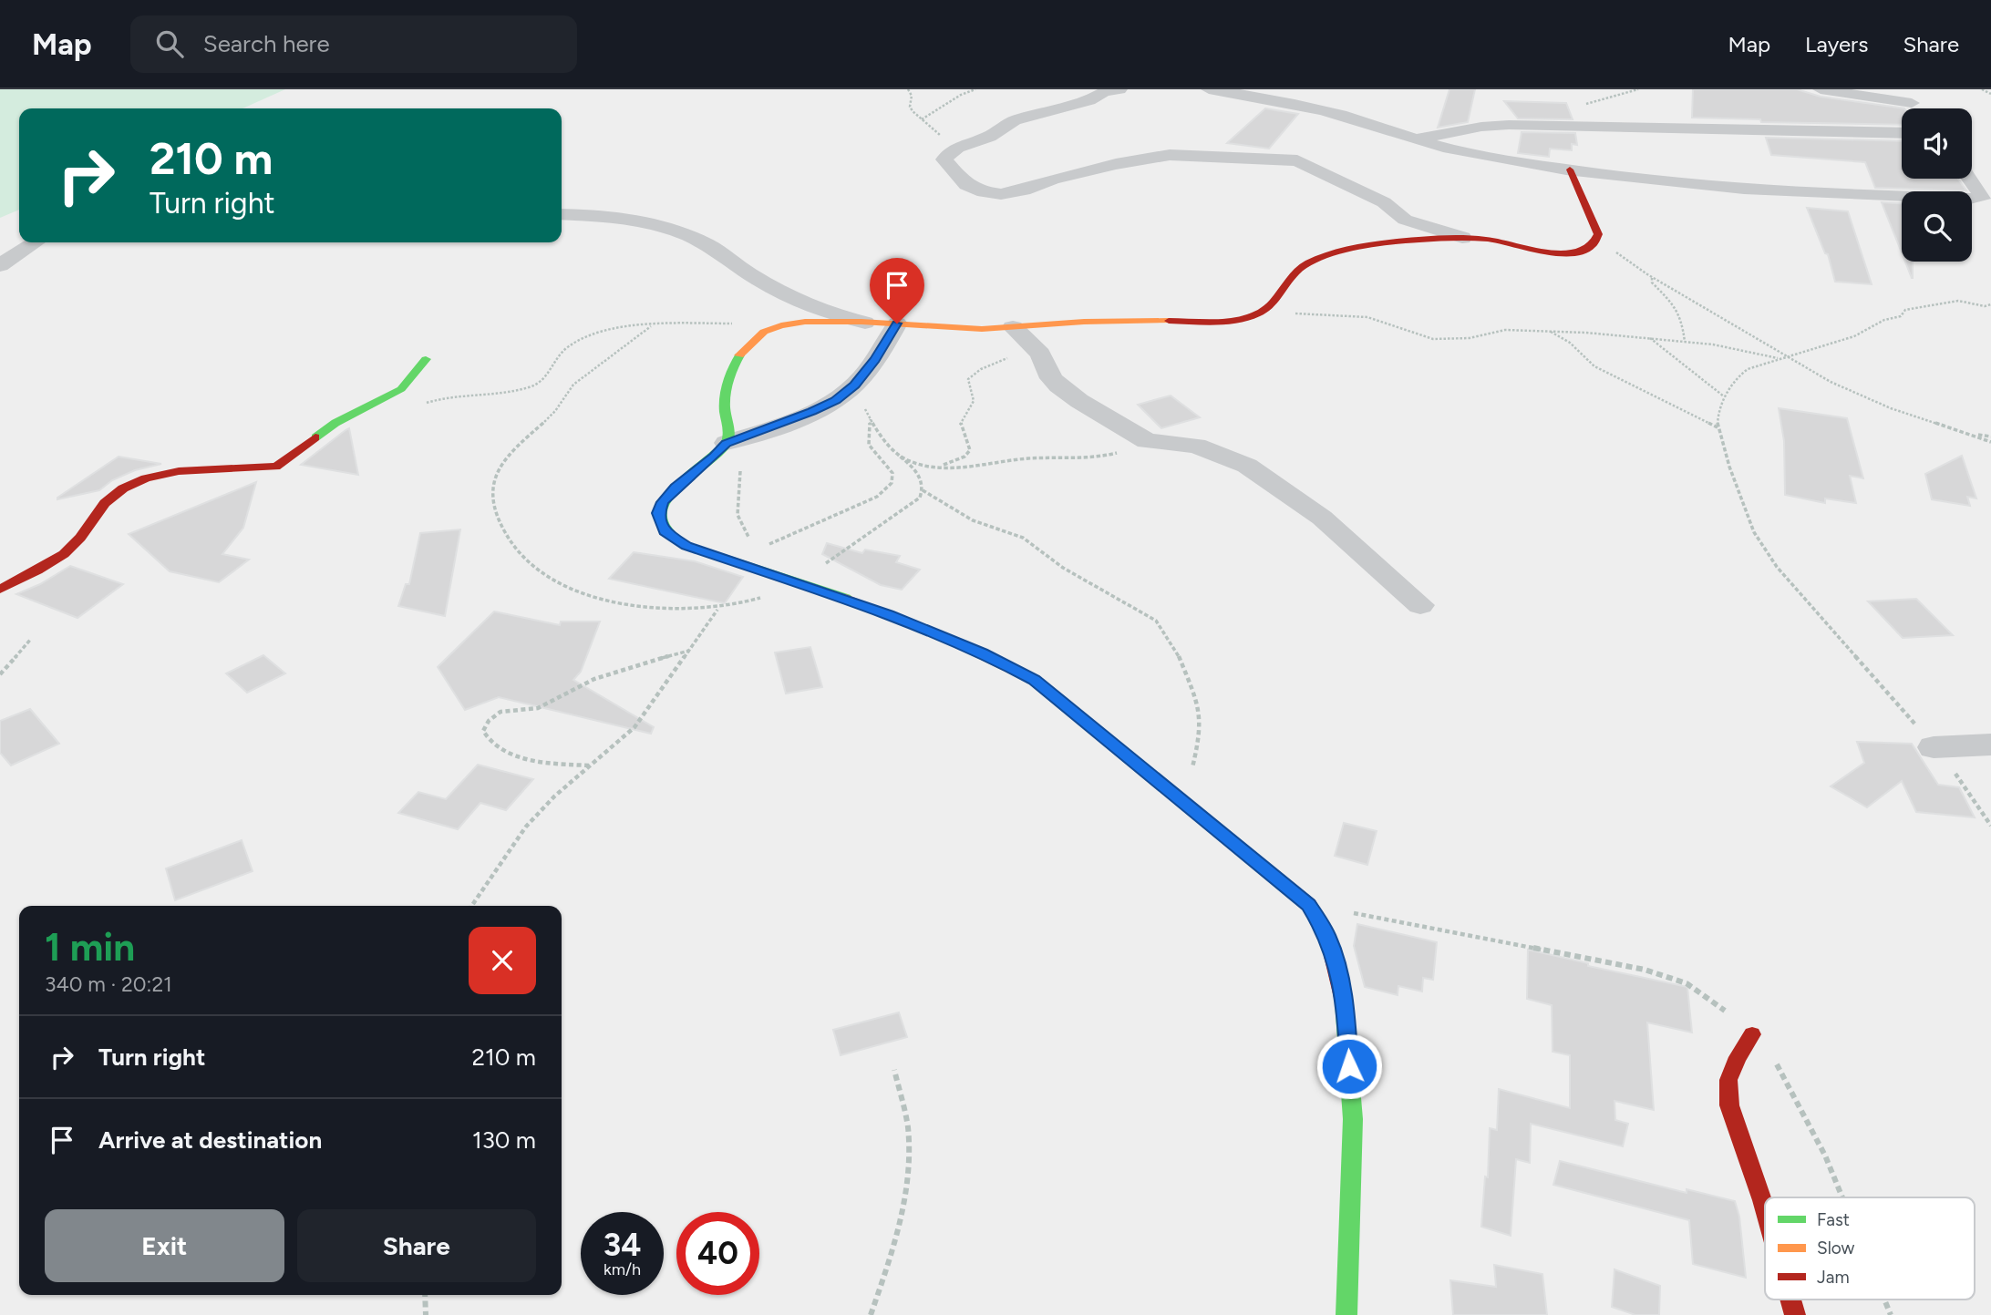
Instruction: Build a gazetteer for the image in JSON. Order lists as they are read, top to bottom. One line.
{"legend":["Fast","Slow","Jam"],"page":{"header":"Map","search":"Search here","nav":["Map","Layers","Share"],"turn":["210 m","Turn right"],"heading":["1 min","340 m · 20:21"],"list":[{"name":"Turn right","value":"210 m"},{"name":"Arrive at destination","value":"130 m"}],"buttons":["Exit","Share"],"speed":"34 km/h","limit":"40"}}
